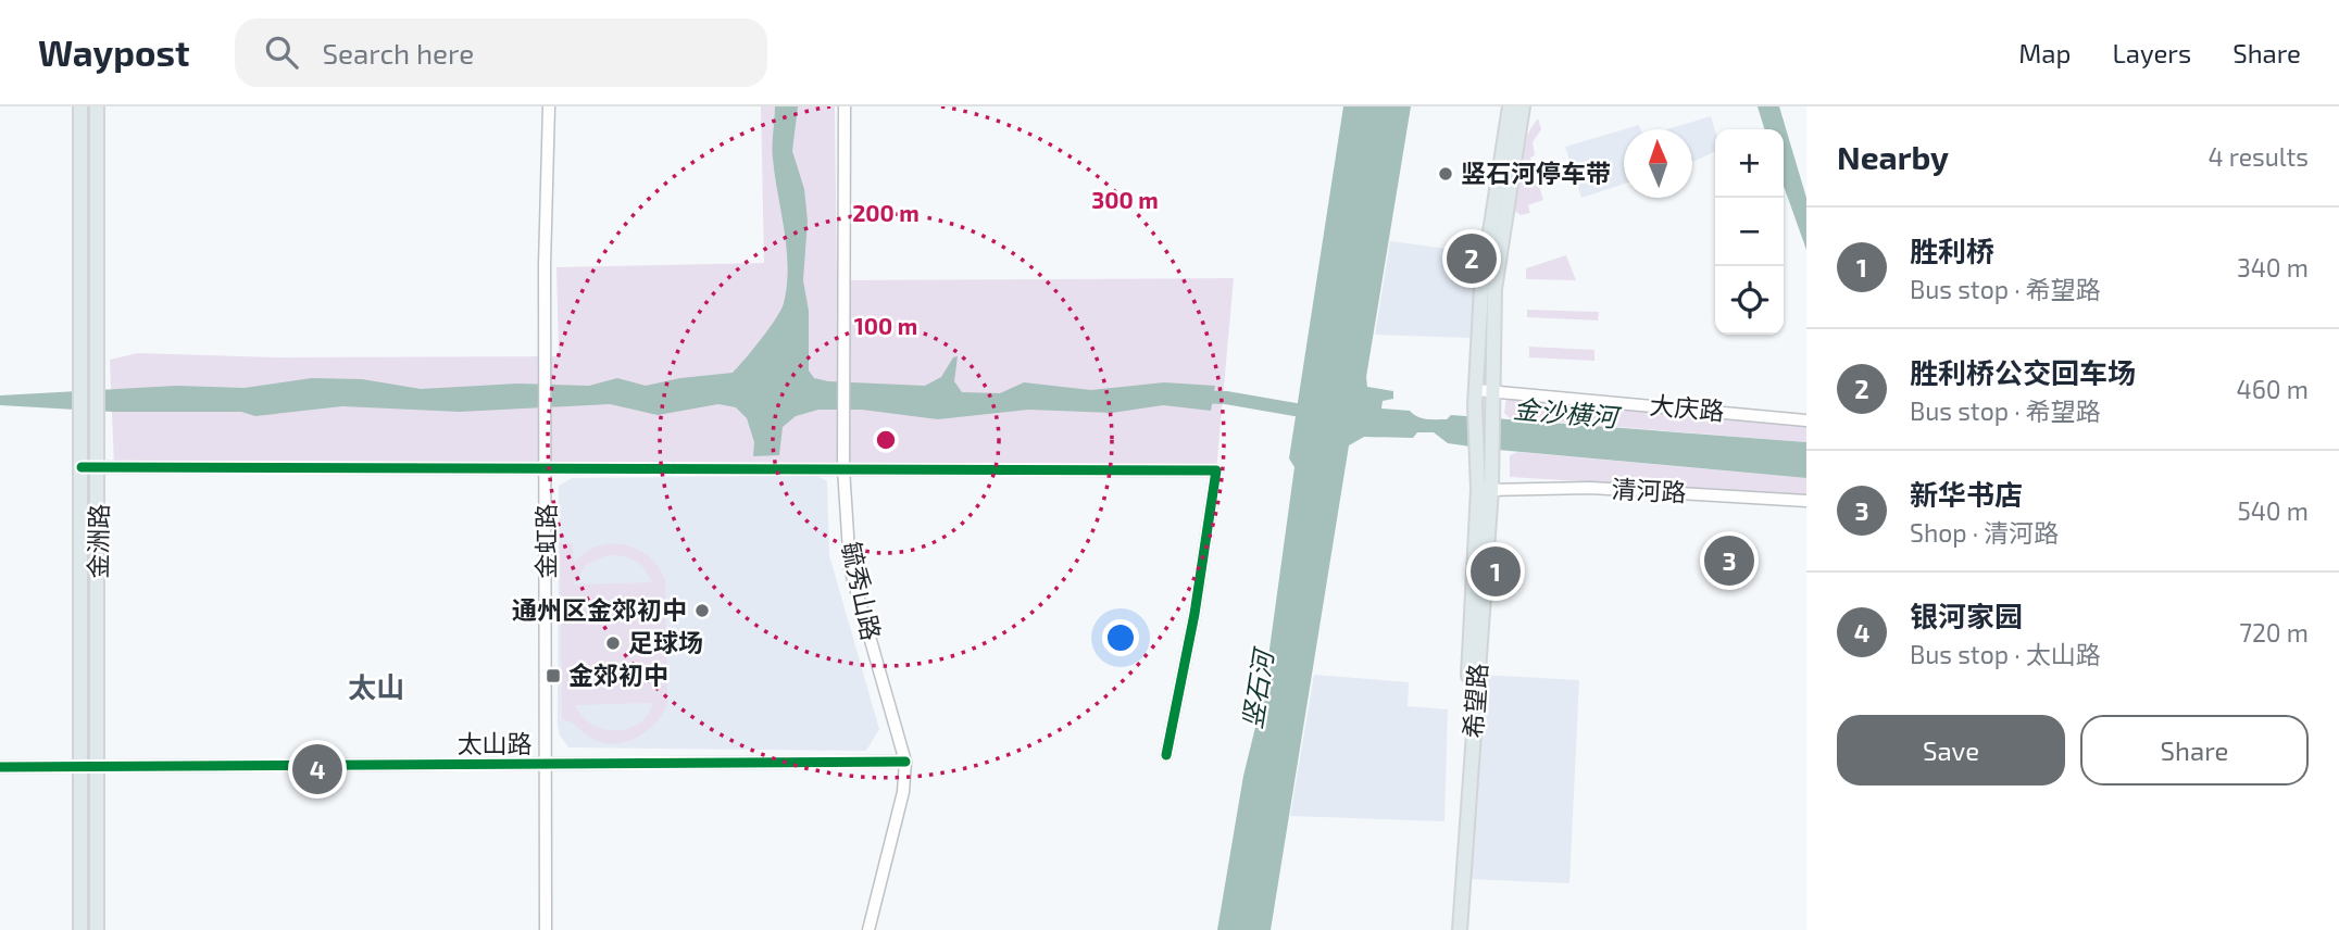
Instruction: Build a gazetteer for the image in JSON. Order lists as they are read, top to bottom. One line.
{"streets":{"main road":["金洲路","希望路"],"street":["大庆路","清河路","金虹路","毓秀山路","太山路"]},"crossings":[["大庆路","希望路"],["清河路","希望路"],["金洲路","太山路"],["金虹路","太山路"],["毓秀山路","太山路"]],"districts":["太山"],"water":["金沙横河","竖石河"],"places":{"other":["竖石河停车带","通州区金郊初中","足球场"],"transit":["金郊初中"]},"north":"top","page":{"header":"Waypost","search":"Search here","nav":["Map","Layers","Share"],"heading":["Nearby","4 results"],"map_buttons":["+","−"],"list":[{"mark":"1","name":"胜利桥","note":"Bus stop · 希望路","value":"340 m"},{"mark":"2","name":"胜利桥公交回车场","note":"Bus stop · 希望路","value":"460 m"},{"mark":"3","name":"新华书店","note":"Shop · 清河路","value":"540 m"},{"mark":"4","name":"银河家园","note":"Bus stop · 太山路","value":"720 m"}],"pins":["2","3","1","4"],"buttons":["Save","Share"]},"rings":["300 m","200 m","100 m"]}
